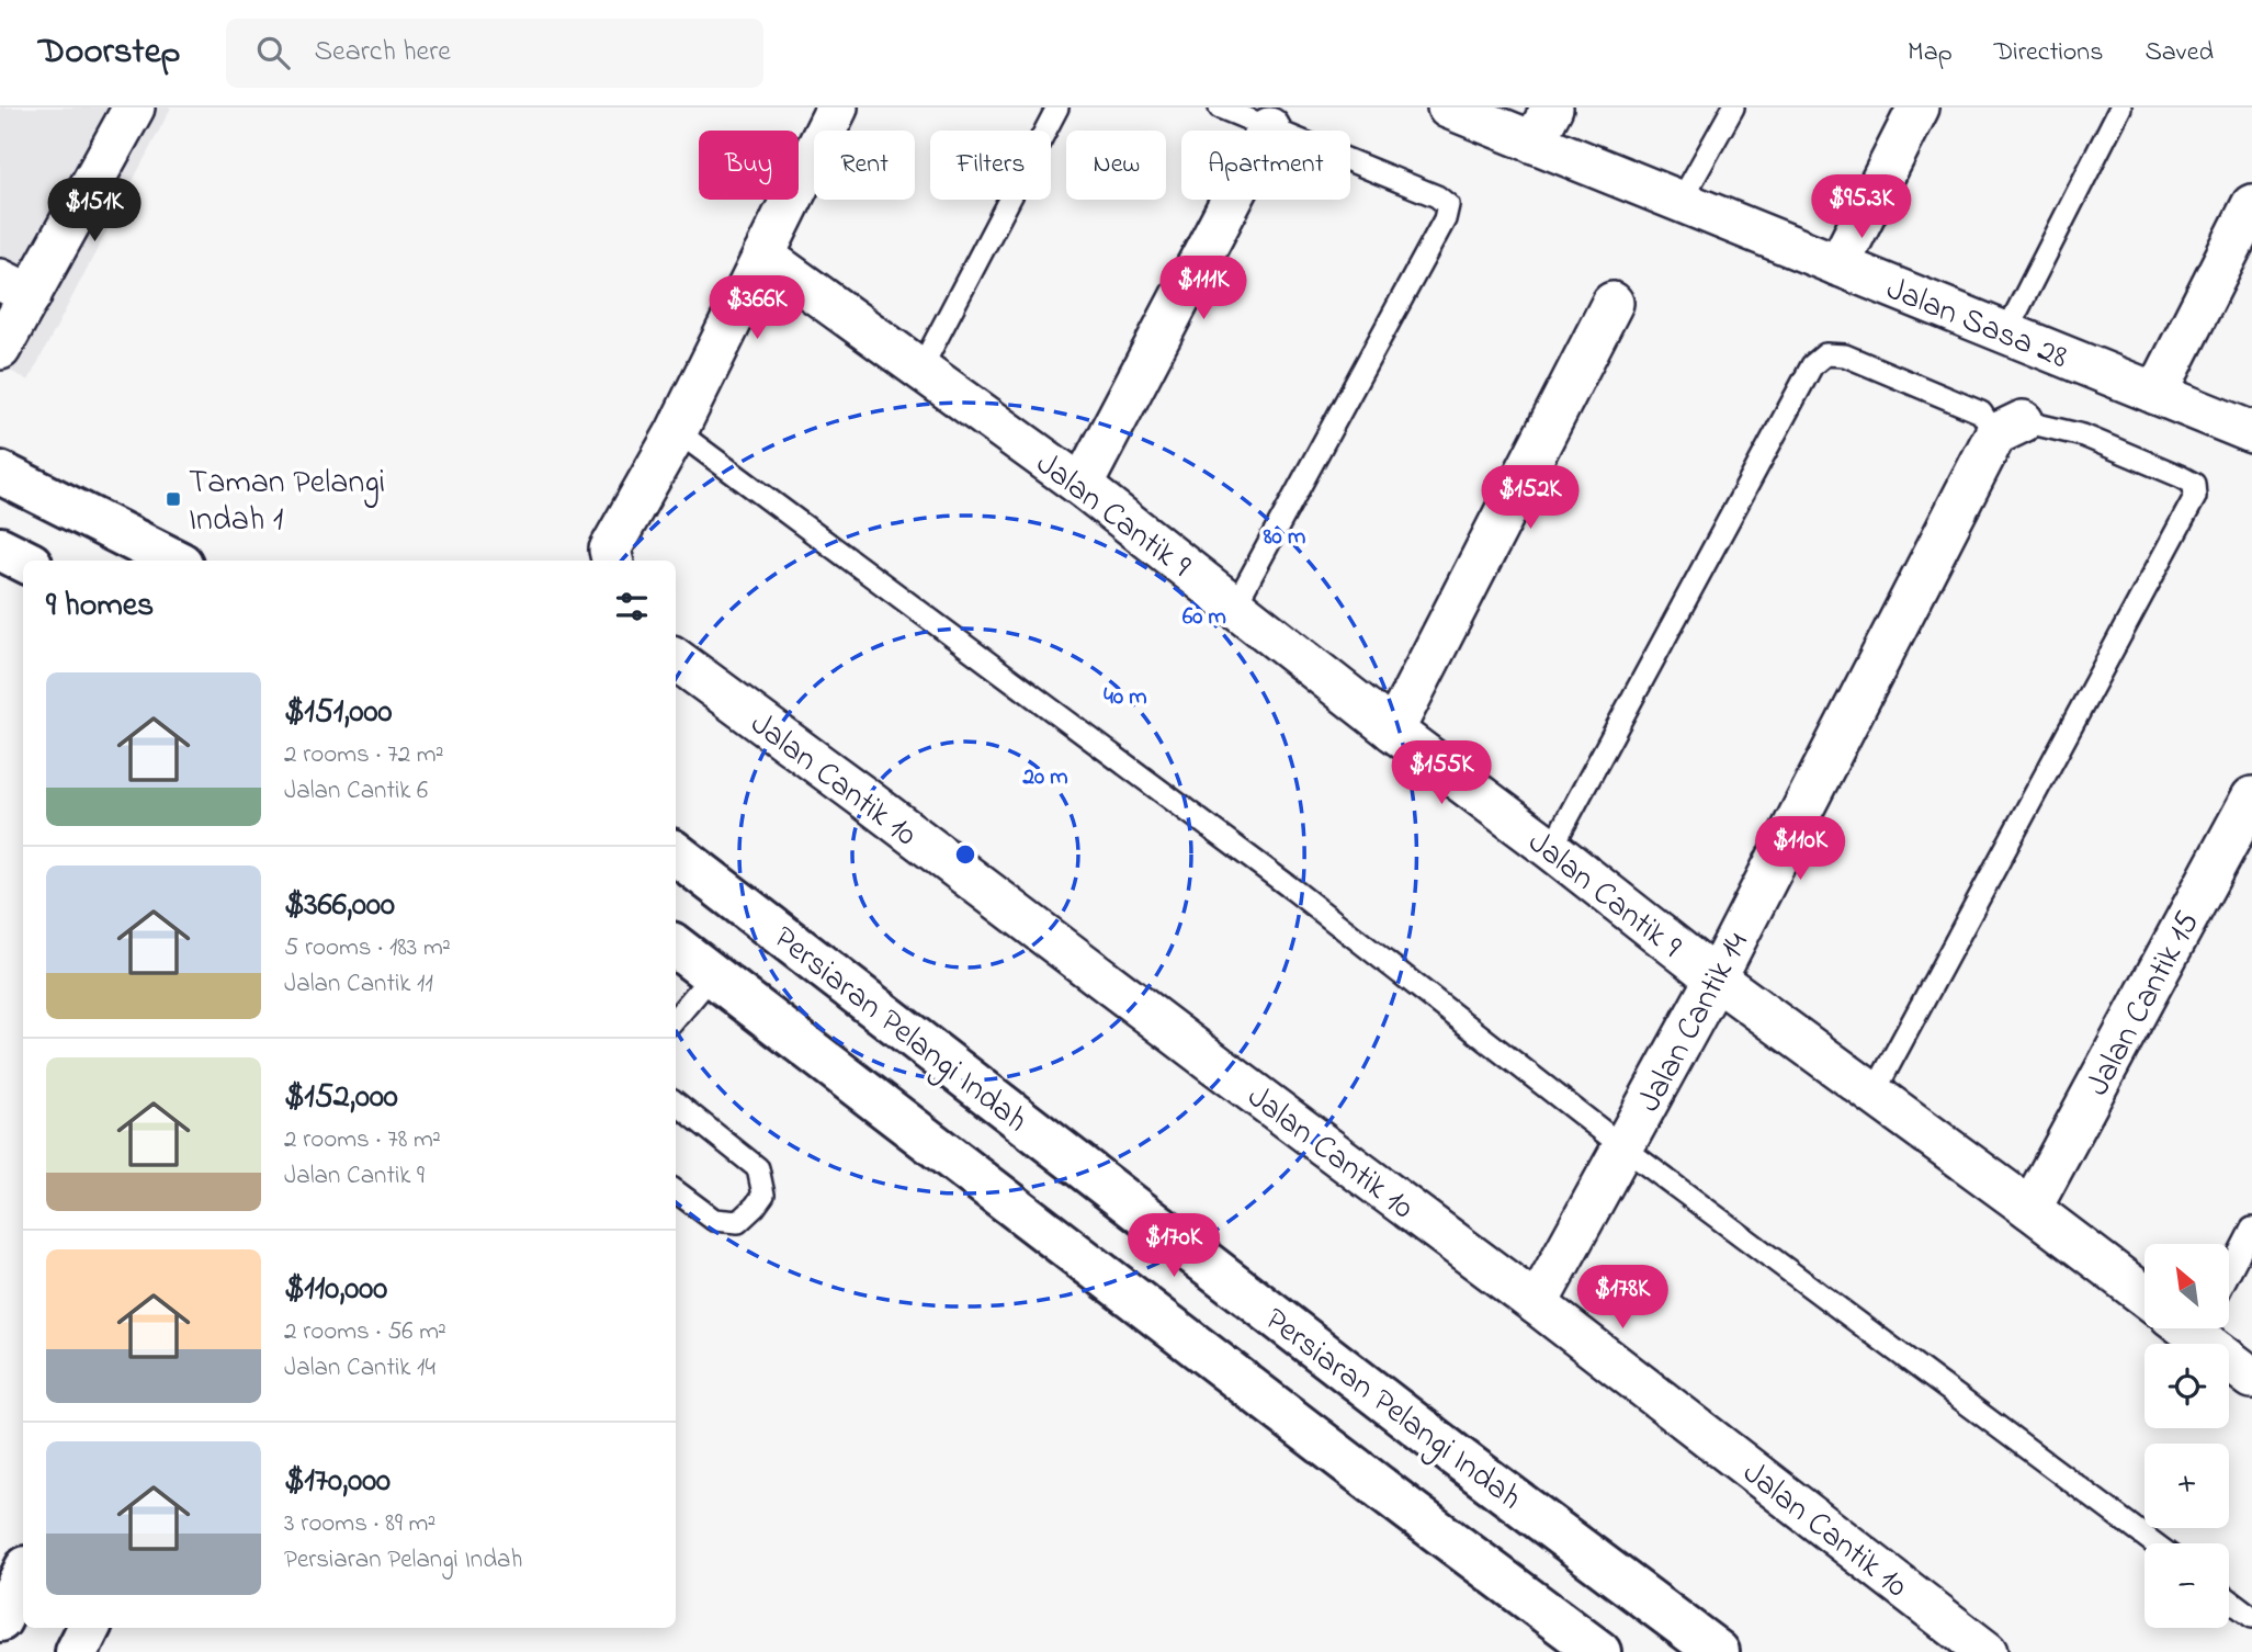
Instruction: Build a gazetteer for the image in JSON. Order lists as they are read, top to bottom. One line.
{"streets":{"main road":["Persiaran Pelangi Indah"],"street":["Jalan Sasa 28","Jalan Cantik 9","Jalan Cantik 10","Jalan Cantik 15","Jalan Cantik 14"]},"crossings":[["Jalan Cantik 9","Jalan Cantik 15"],["Jalan Cantik 9","Jalan Cantik 14"],["Jalan Cantik 10","Jalan Cantik 14"]],"places":{"transit":["Taman Pelangi Indah 1"]},"north":"top left","page":{"header":"Doorstep","search":"Search here","nav":["Map","Directions","Saved"],"chip":["Buy","Rent","Filters","New","Apartment"],"price":["$95.3K","$151K","$111K","$366K","$152K","$155K","$110K","$170K","$178K"],"heading":"9 homes","list":[{"name":"$151,000","note":"2 rooms · 72 m² · Jalan Cantik 6"},{"name":"$366,000","note":"5 rooms · 183 m² · Jalan Cantik 11"},{"name":"$152,000","note":"2 rooms · 78 m² · Jalan Cantik 9"},{"name":"$110,000","note":"2 rooms · 56 m² · Jalan Cantik 14"},{"name":"$170,000","note":"3 rooms · 89 m² · Persiaran Pelangi Indah"}],"map_buttons":["+","−"]},"rings":["80 m","60 m","40 m","20 m"]}
